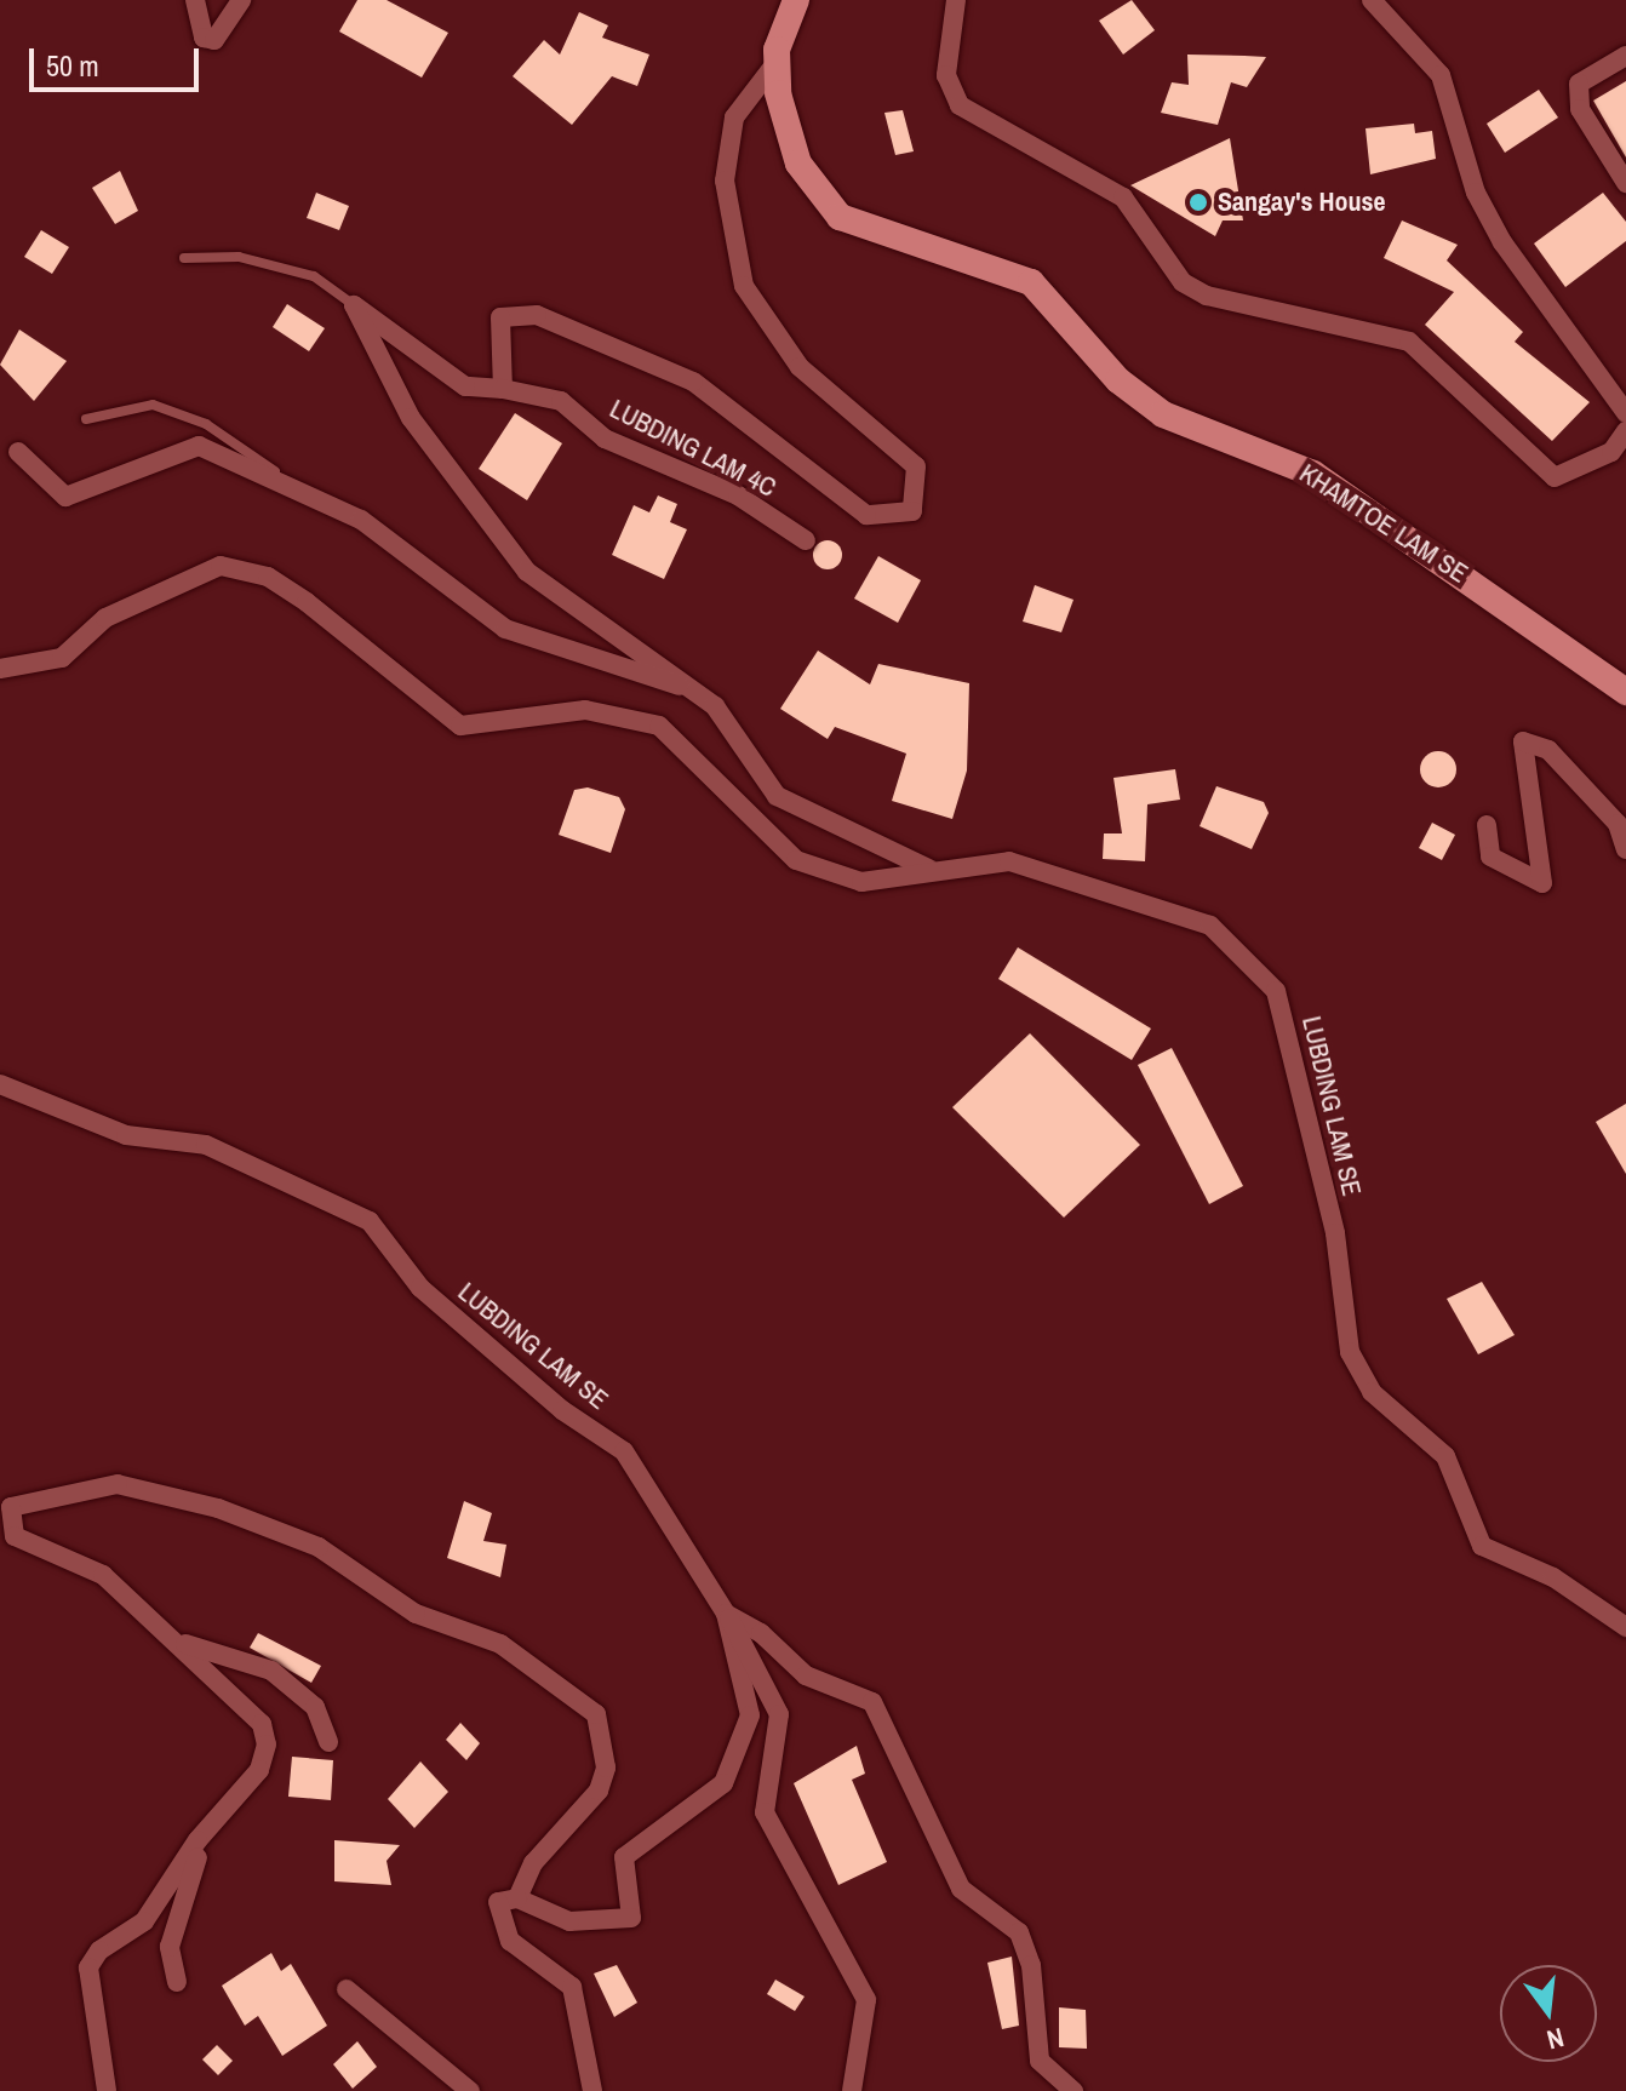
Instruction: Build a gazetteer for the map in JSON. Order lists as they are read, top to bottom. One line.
{"streets":{"main road":["KHAMTOE LAM SE"],"street":["LUBDING LAM 4C","LUBDING LAM SE"]},"places":["Sangay's House"],"scale_bar":"50 m","north":"bottom"}
